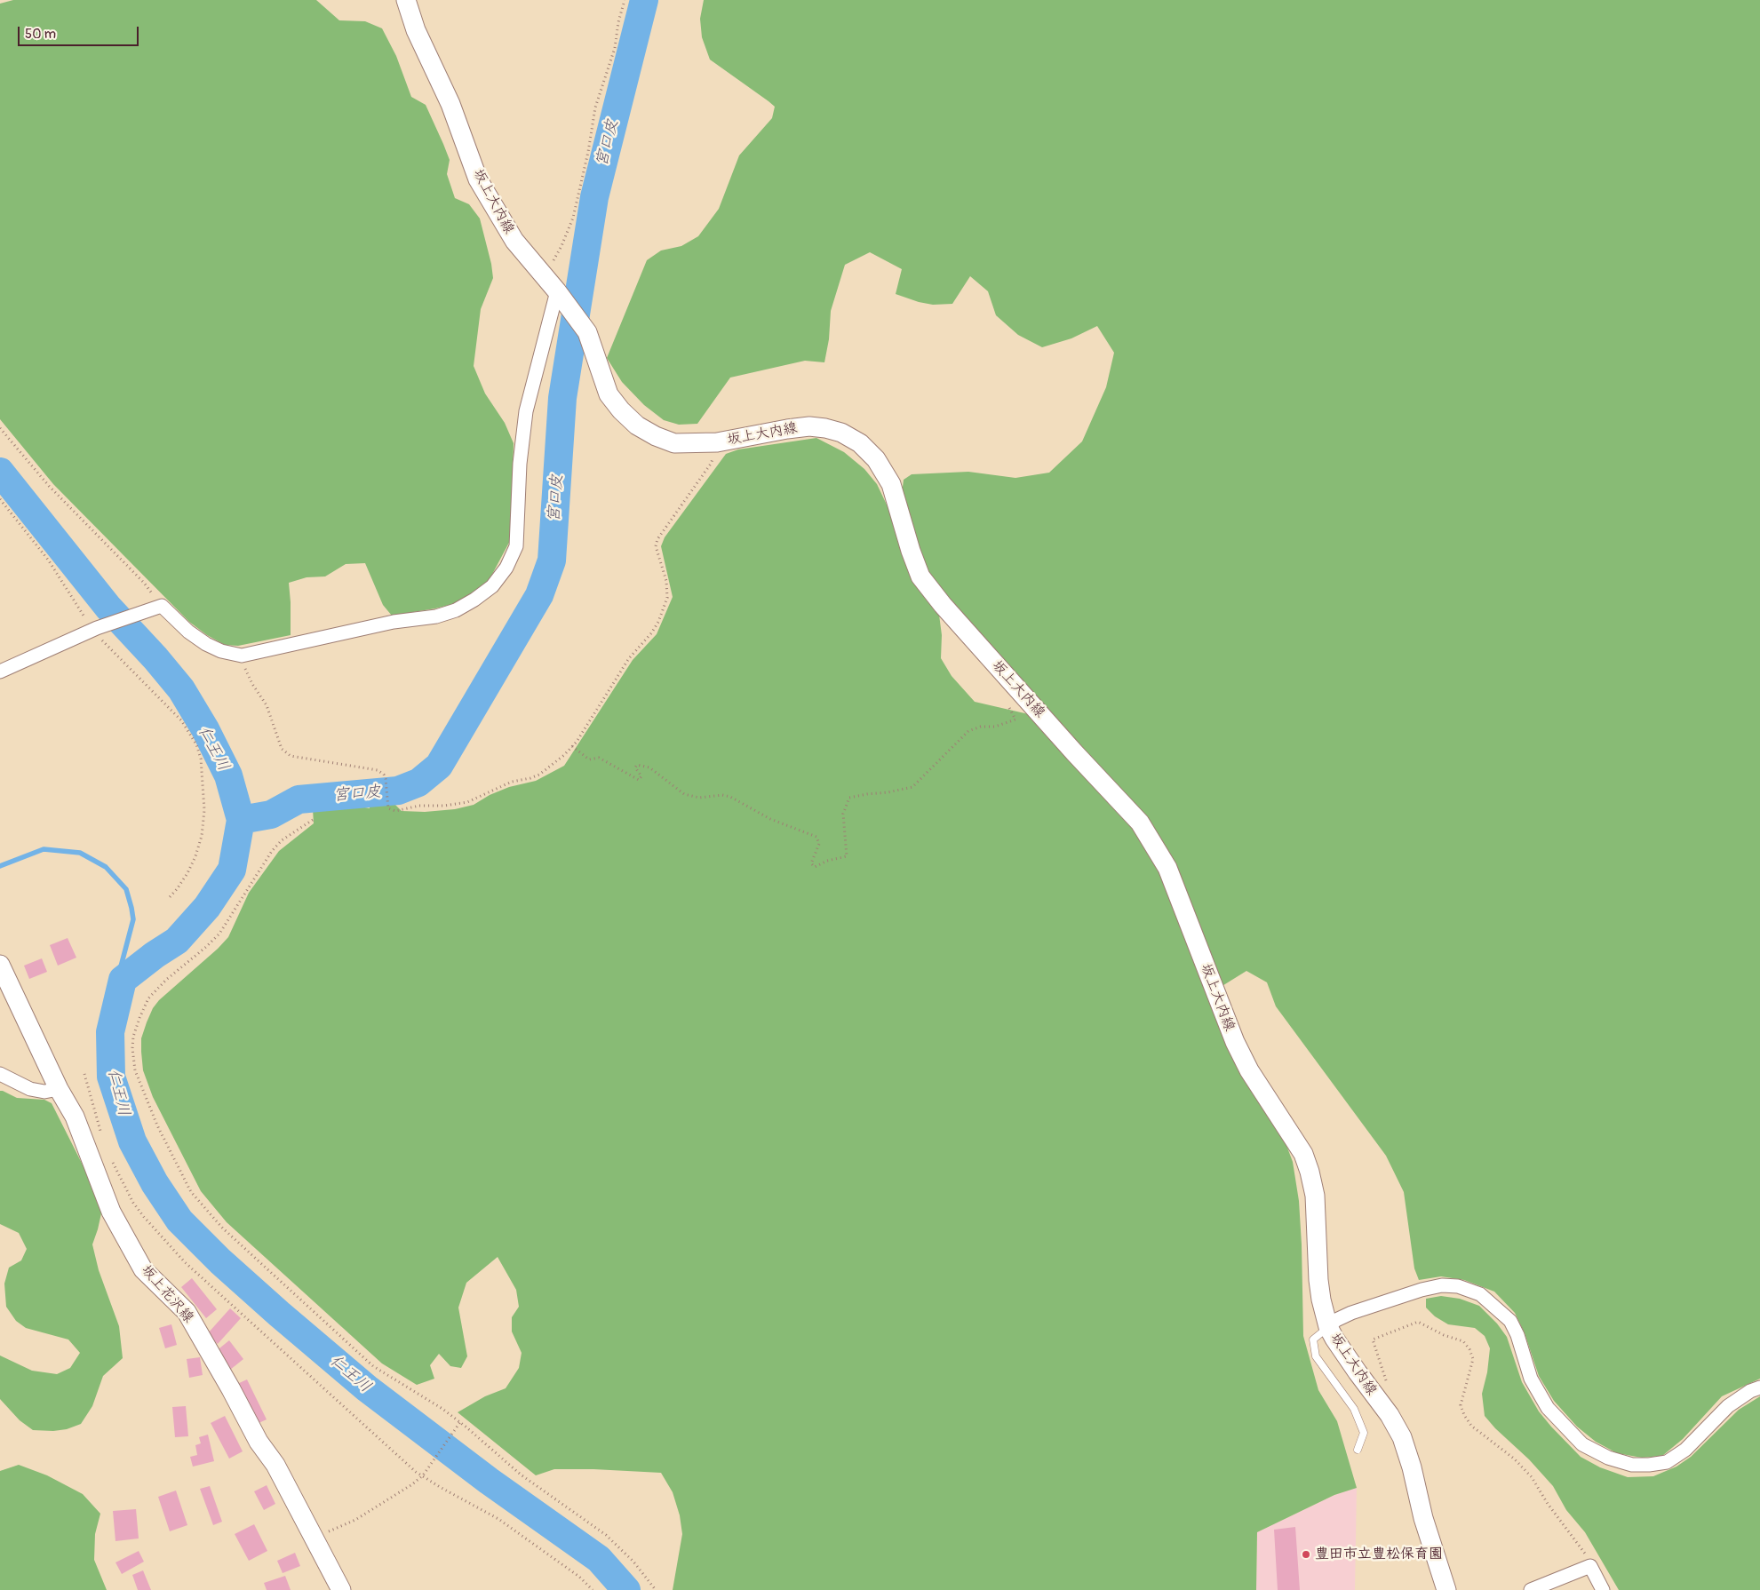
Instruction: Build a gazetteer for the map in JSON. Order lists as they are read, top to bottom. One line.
{"streets":{"main road":["坂上大内線","坂上花沢線"]},"water":["宮口皮","仁王川"],"places":["豊田市立豊松保育園"],"scale_bar":"50 m"}
